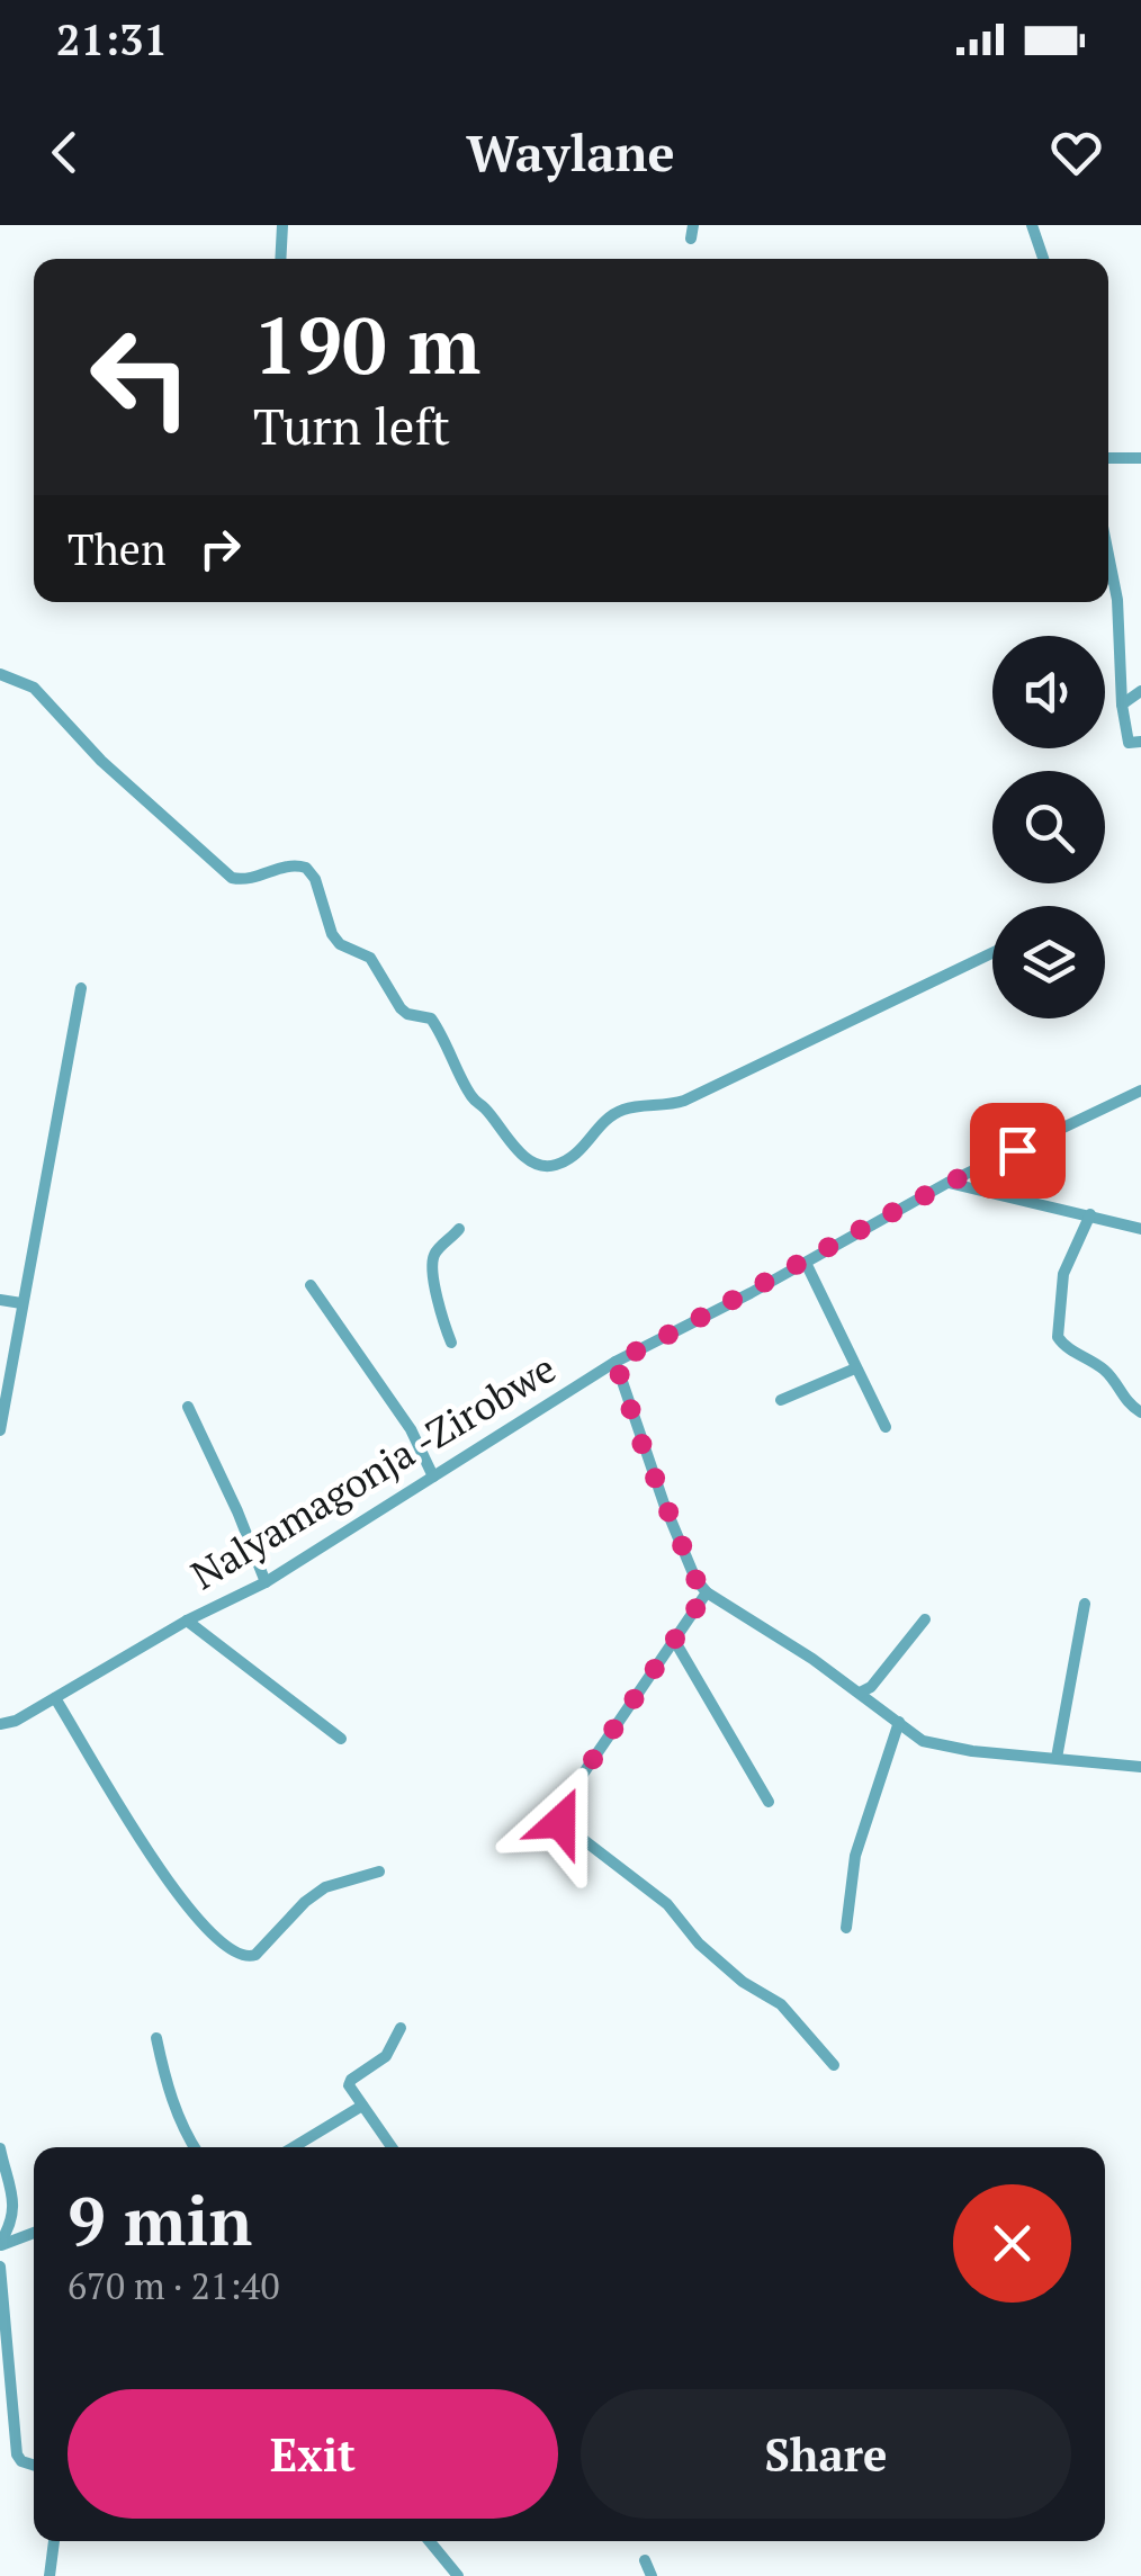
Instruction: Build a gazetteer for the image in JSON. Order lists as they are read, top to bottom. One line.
{"streets":{"street":["Nalyamagonja -Zirobwe"]},"page":{"status":"21:31","header":"Waylane","turn":["190 m","Turn left"],"then":"Then","heading":["9 min","670 m · 21:40"],"buttons":["Exit","Share"]}}
